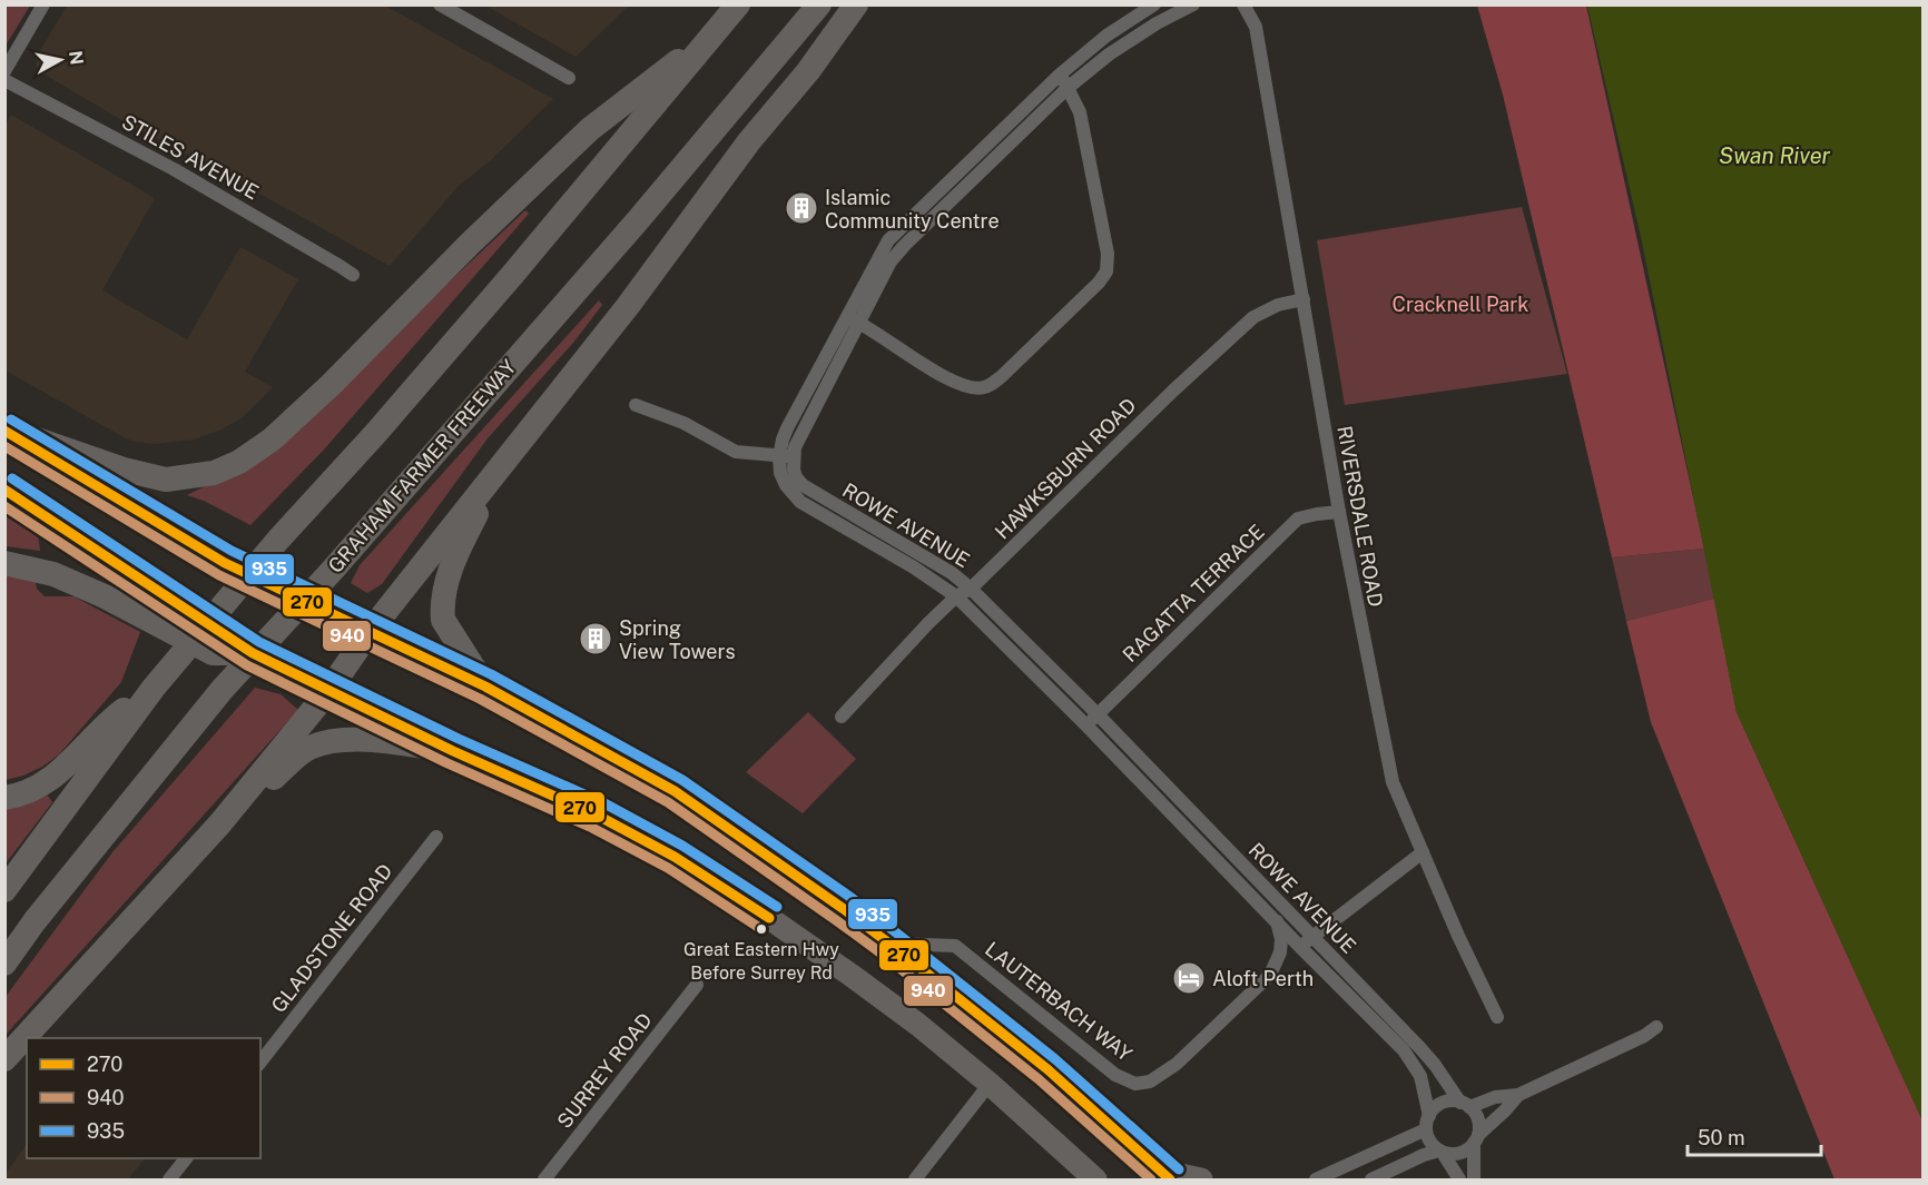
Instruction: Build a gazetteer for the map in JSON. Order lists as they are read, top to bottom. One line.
{"streets":{"highway":["GRAHAM FARMER FREEWAY"],"street":["STILES AVENUE","HAWKSBURN ROAD","RIVERSDALE ROAD","ROWE AVENUE","RAGATTA TERRACE","GLADSTONE ROAD","LAUTERBACH WAY","SURREY ROAD"]},"crossings":[["HAWKSBURN ROAD","RIVERSDALE ROAD"],["HAWKSBURN ROAD","ROWE AVENUE"],["RIVERSDALE ROAD","RAGATTA TERRACE"],["ROWE AVENUE","RAGATTA TERRACE"],["ROWE AVENUE","LAUTERBACH WAY"]],"water":["Swan River"],"parks":["Cracknell Park"],"places":{"building":["Islamic Community Centre","Spring View Towers"],"other":["Great Eastern Hwy Before Surrey Rd"],"hotel":["Aloft Perth"]},"lines":["transit line 935","transit line 270","transit line 940"],"legend":["270","940","935"],"scale_bar":"50 m","north":"right"}
